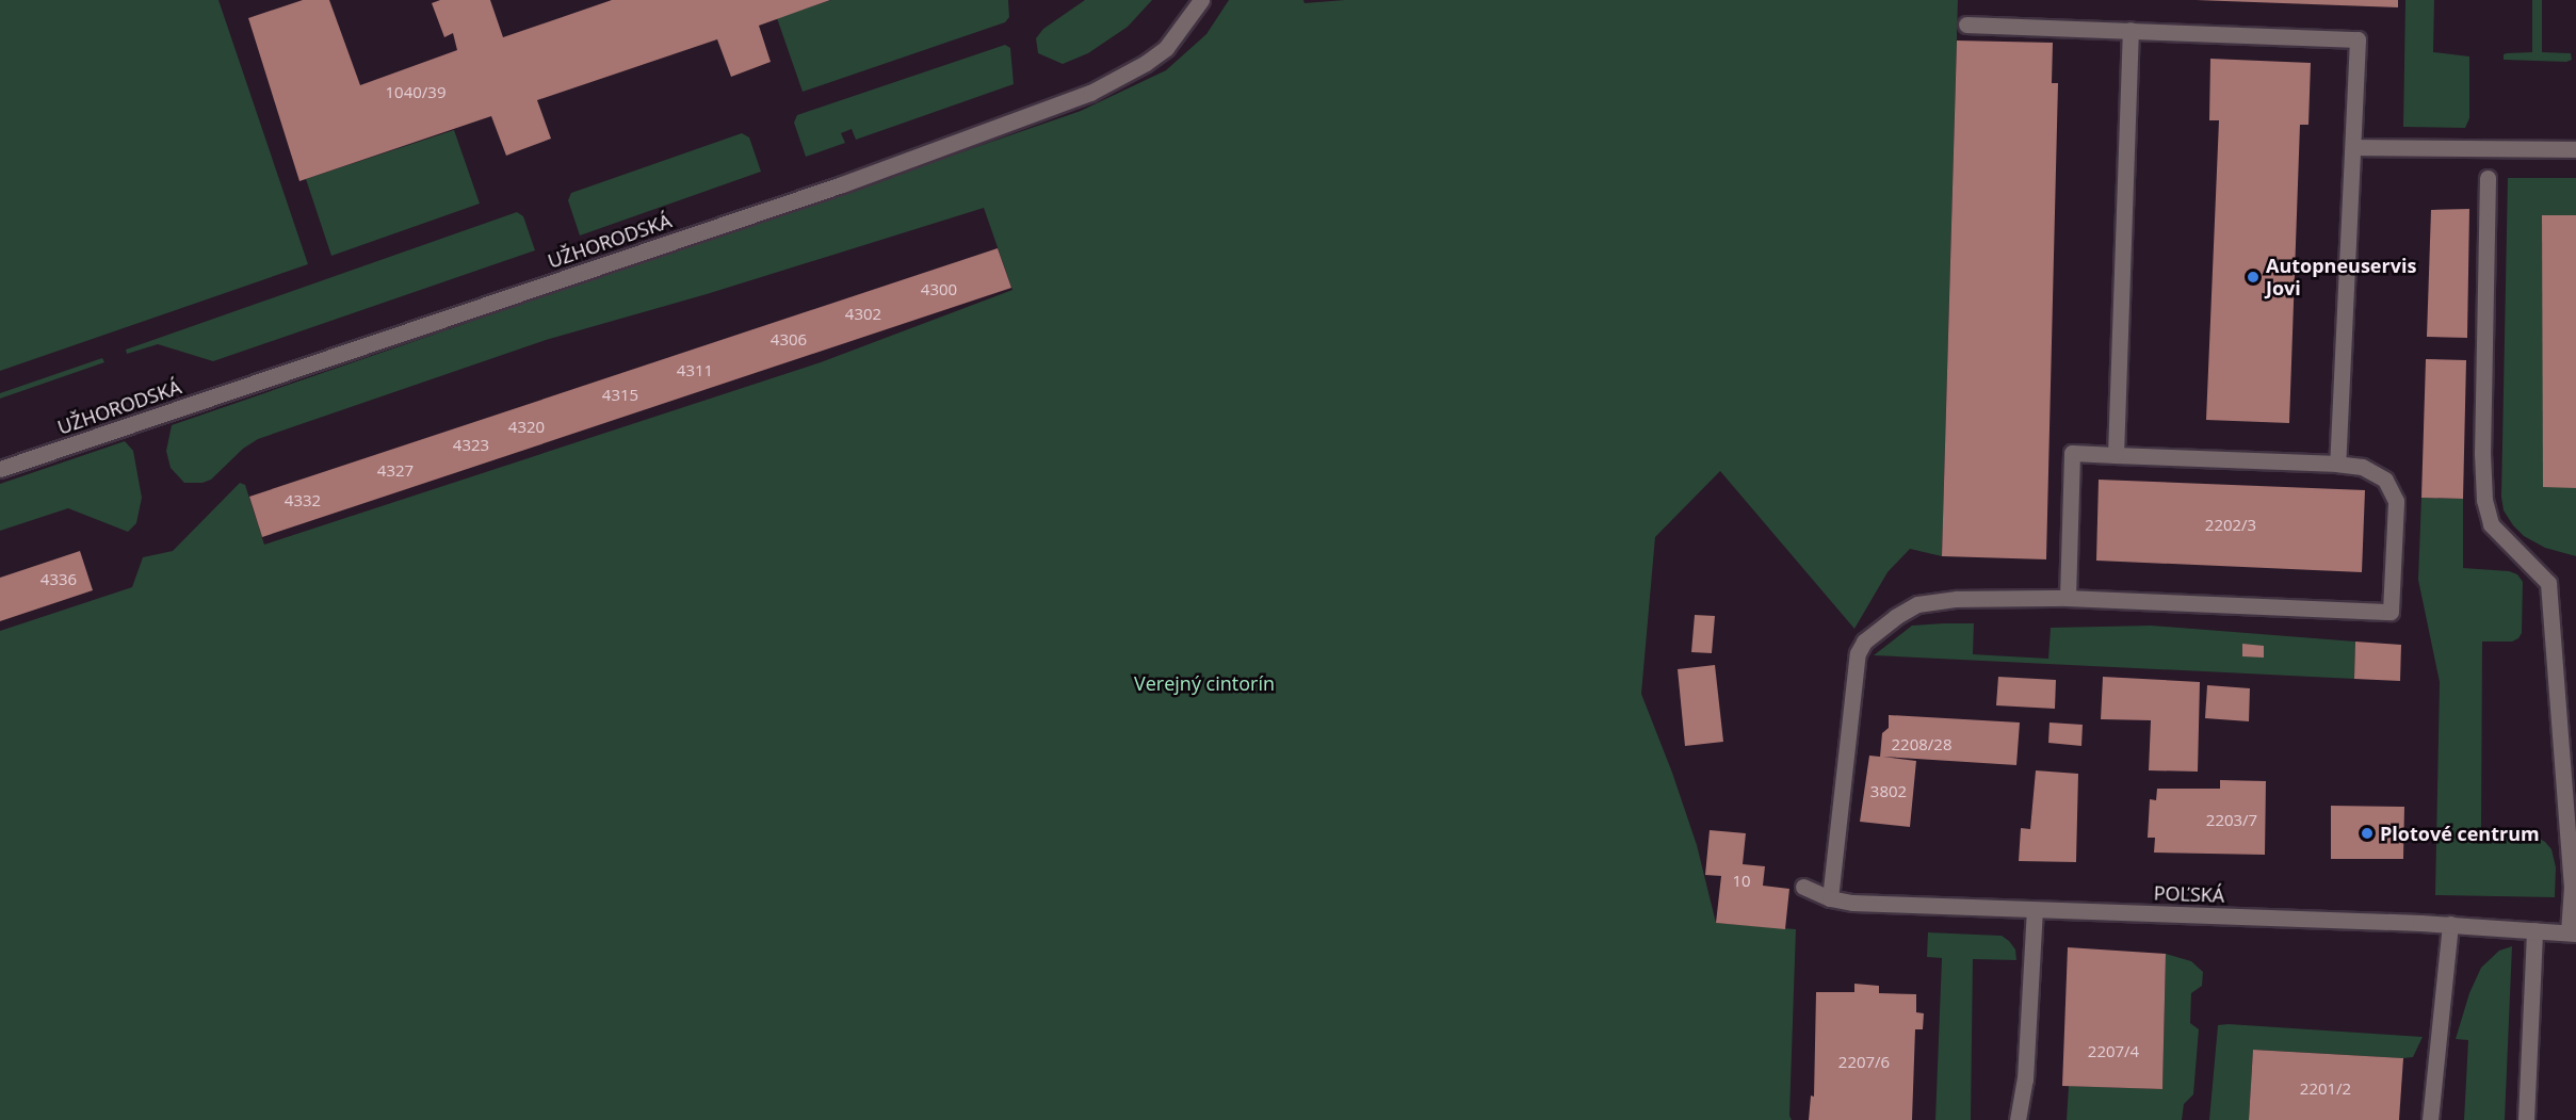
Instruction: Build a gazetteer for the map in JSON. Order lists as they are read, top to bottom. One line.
{"streets":{"street":["UŽHORODSKÁ","POĽSKÁ"]},"parks":["Verejný cintorín"],"places":["Autopneuservis Jovi","Plotové centrum"],"house_numbers":["1040/39","4300","4302","4306","4311","4315","4320","4323","4327","4332","2202/3","4336","2208/28","3802","2203/7","10","2207/4","2207/6","2201/2"]}
